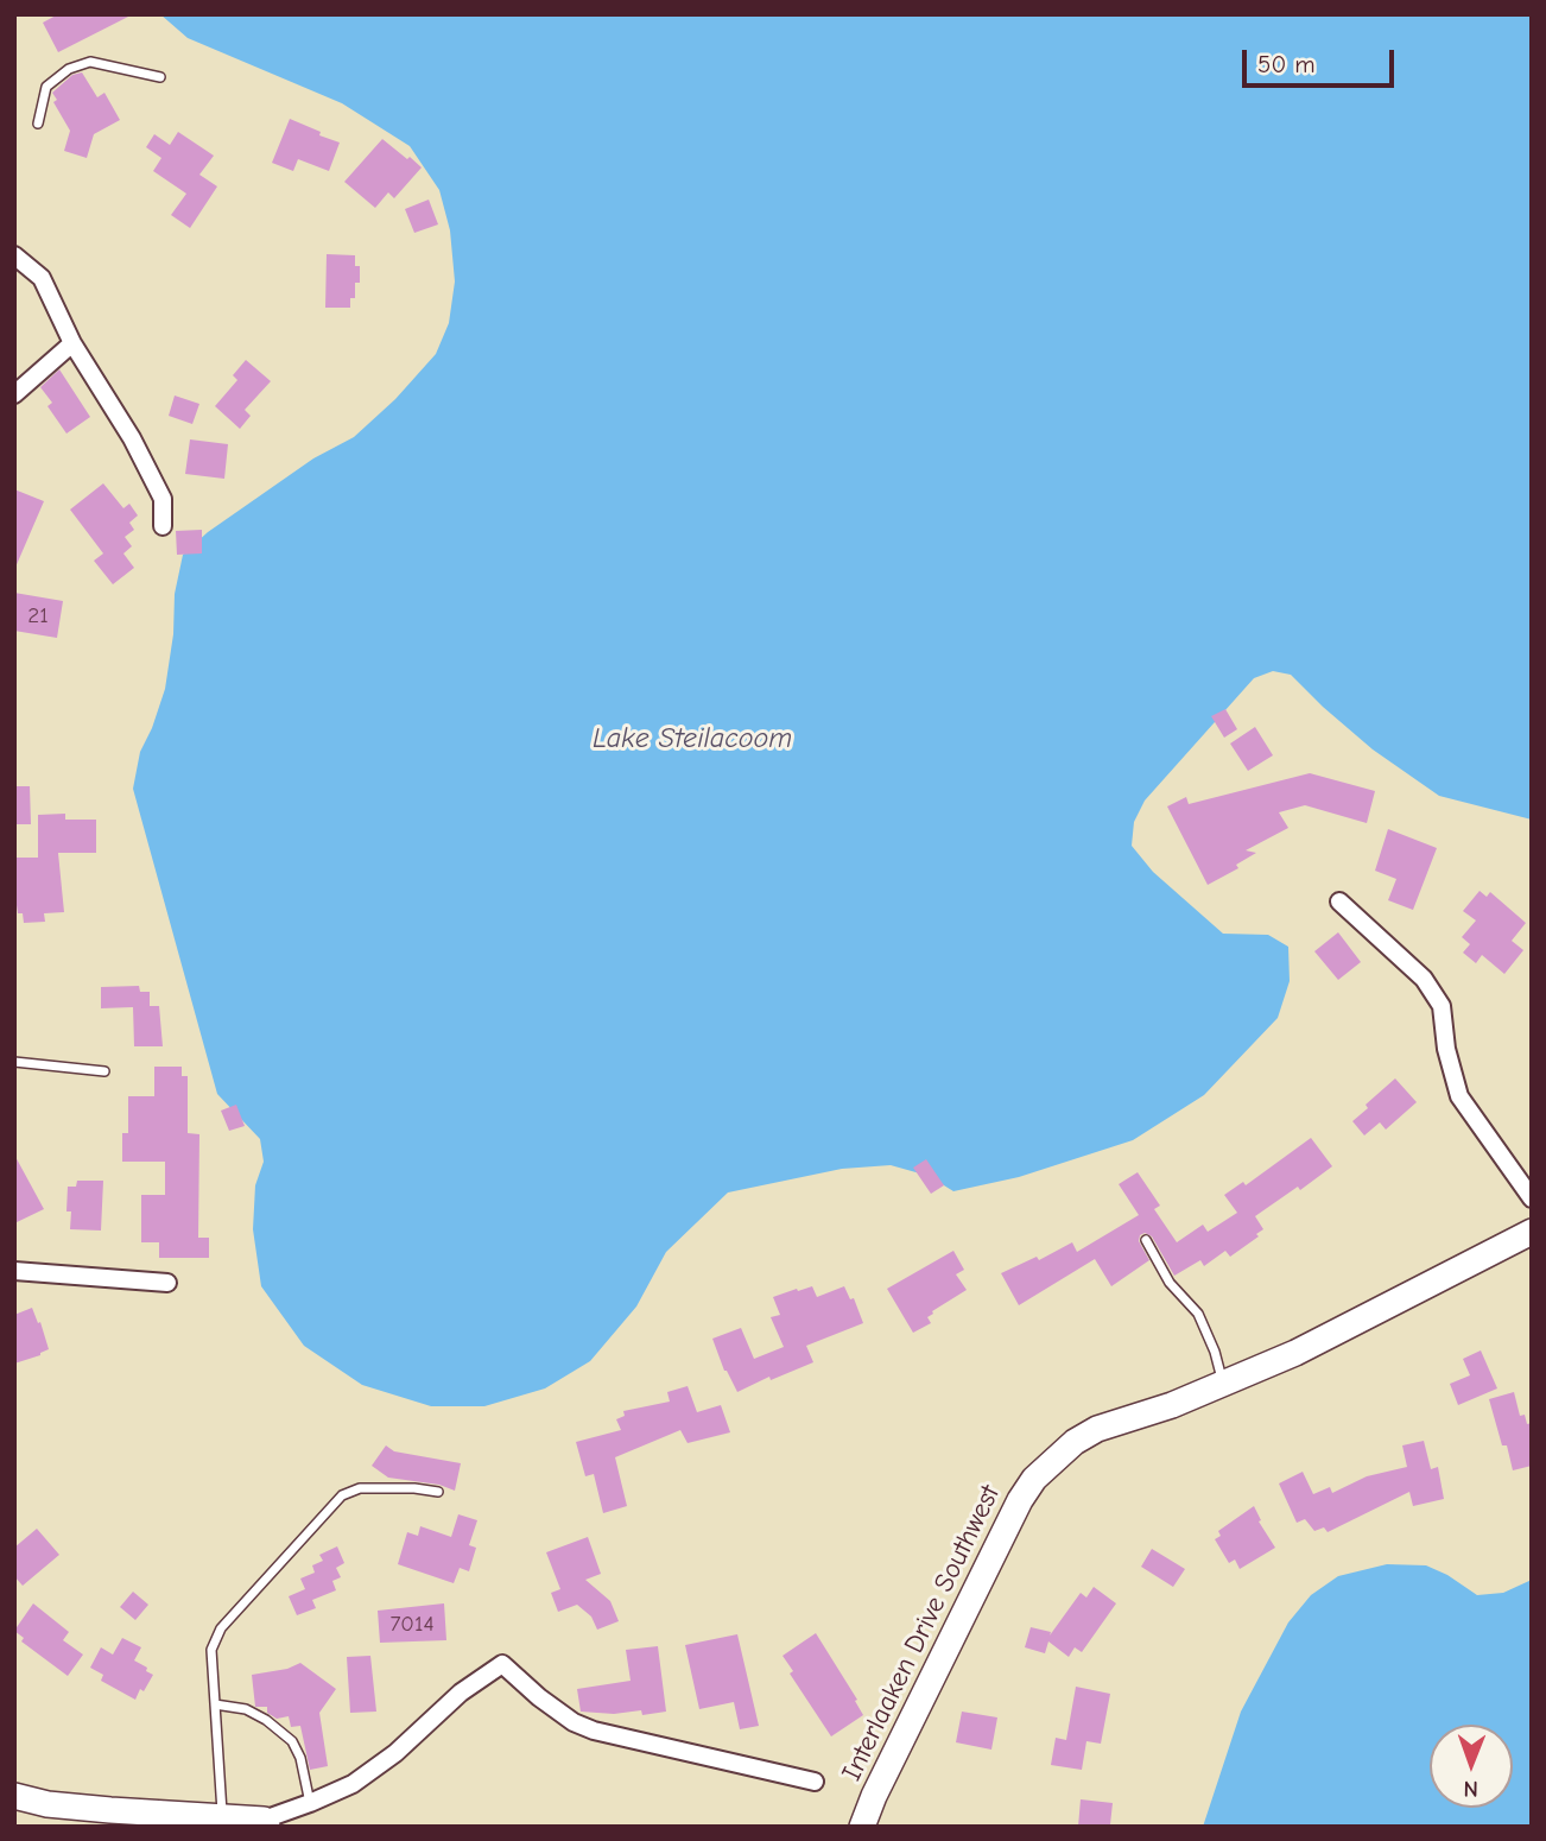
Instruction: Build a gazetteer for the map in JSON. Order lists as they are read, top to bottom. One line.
{"streets":{"street":["Interlaaken Drive Southwest"]},"water":["Lake Steilacoom"],"house_numbers":["21","7014"],"scale_bar":"50 m","north":"bottom"}
